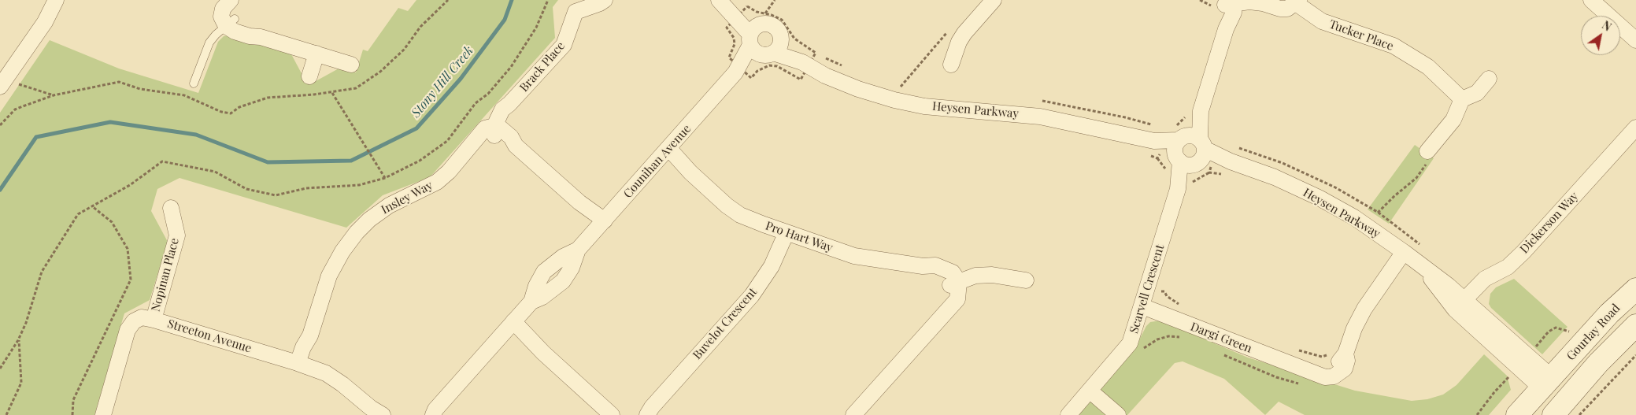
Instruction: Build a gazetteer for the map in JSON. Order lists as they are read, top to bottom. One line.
{"streets":{"main road":["Heysen Parkway","Gourlay Road"],"street":["Tucker Place","Brack Place","Counihan Avenue","Insley Way","Dickerson Way","Pro Hart Way","Nopinan Place","Scarvell Crescent","Buvelot Crescent","Streeton Avenue","Dargi Green"]},"crossings":[["Brack Place","Insley Way"],["Heysen Parkway","Counihan Avenue"],["Heysen Parkway","Dickerson Way"],["Heysen Parkway","Scarvell Crescent"],["Heysen Parkway","Gourlay Road"],["Heysen Parkway","Dargi Green"],["Counihan Avenue","Pro Hart Way"],["Insley Way","Streeton Avenue"],["Pro Hart Way","Buvelot Crescent"],["Nopinan Place","Streeton Avenue"],["Scarvell Crescent","Dargi Green"]],"water":["Stony Hill Creek"],"north":"top right"}
